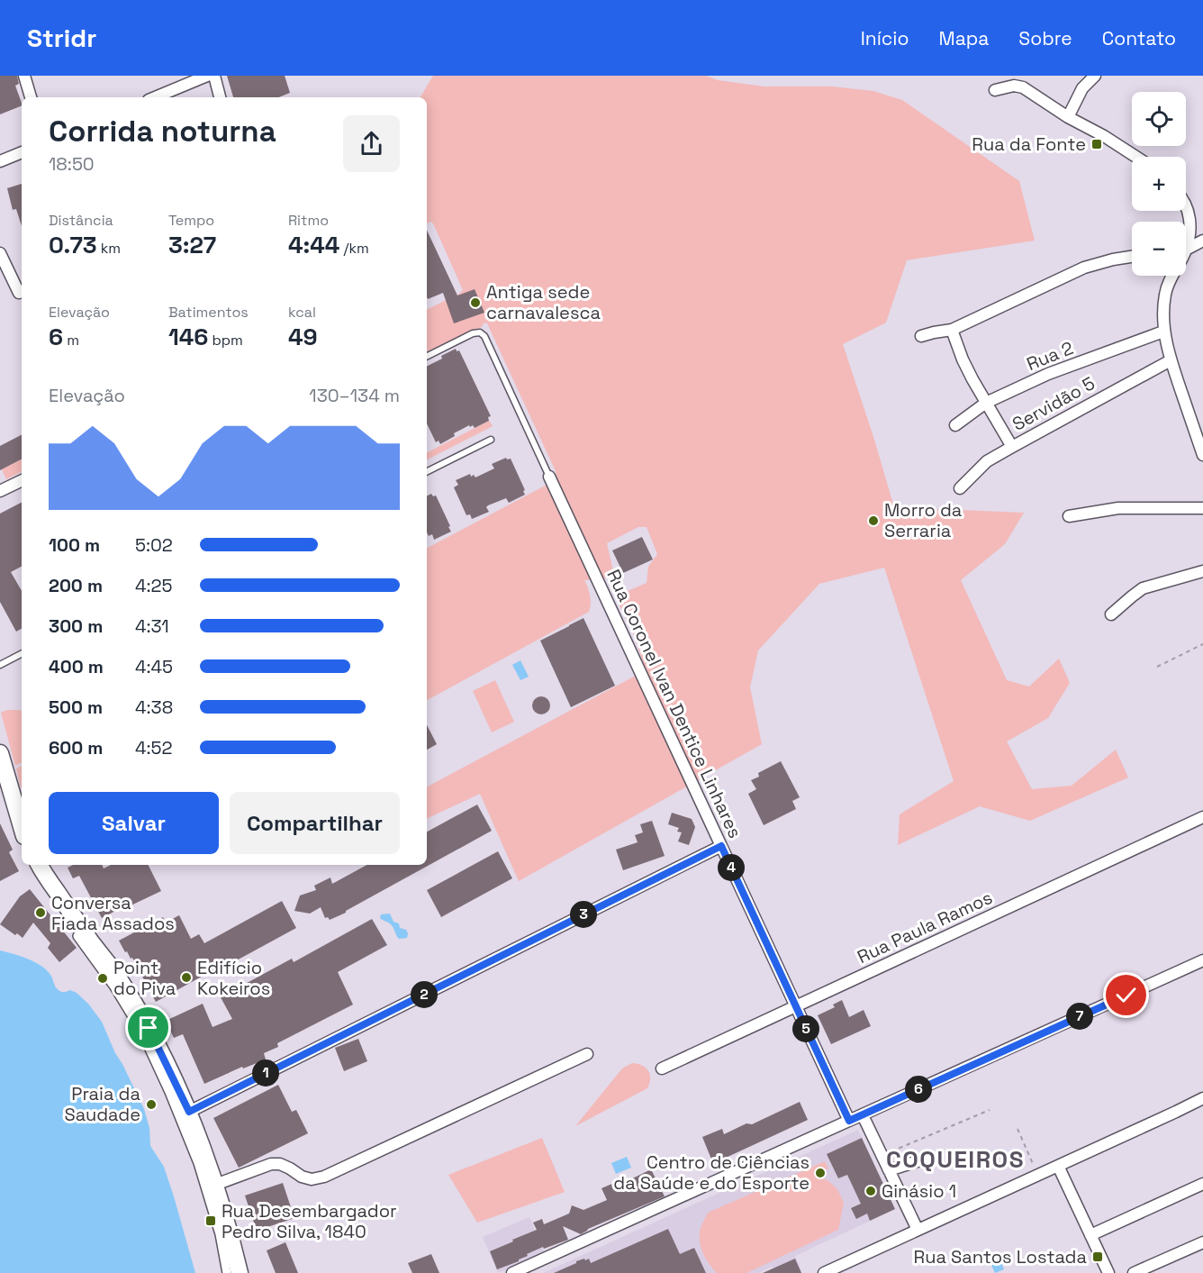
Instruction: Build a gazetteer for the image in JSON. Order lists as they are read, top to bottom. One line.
{"streets":{"street":["Rua 2","Servidão 5","Rua Coronel Ivan Dentice Linhares","Rua Paula Ramos"]},"crossings":[["Rua Coronel Ivan Dentice Linhares","Rua Paula Ramos"]],"districts":["COQUEIROS"],"places":{"transit":["Rua da Fonte","Rua Desembargador Pedro Silva, 1840","Rua Santos Lostada"],"other":["Antiga sede carnavalesca","Morro da Serraria","Conversa Fiada Assados","Edifício Kokeiros","Point do Piva","Praia da Saudade","Centro de Ciências da Saúde e do Esporte","Ginásio 1"]},"page":{"header":"Stridr","nav":["Início","Mapa","Sobre","Contato"],"map_buttons":["+","−"],"heading":["Corrida noturna","18:50"],"stats":[["Distância","0.73 km"],["Tempo","3:27"],["Ritmo","4:44 /km"],["Elevação","6 m"],["Batimentos","146 bpm"],["kcal","49"]],"chart":["Elevação","130–134 m"],"list":[{"name":"100 m","note":"5:02"},{"name":"200 m","note":"4:25"},{"name":"300 m","note":"4:31"},{"name":"400 m","note":"4:45"},{"name":"500 m","note":"4:38"},{"name":"600 m","note":"4:52"}],"buttons":["Salvar","Compartilhar"],"pins":["4","3","2","7","5","1","6"]}}
